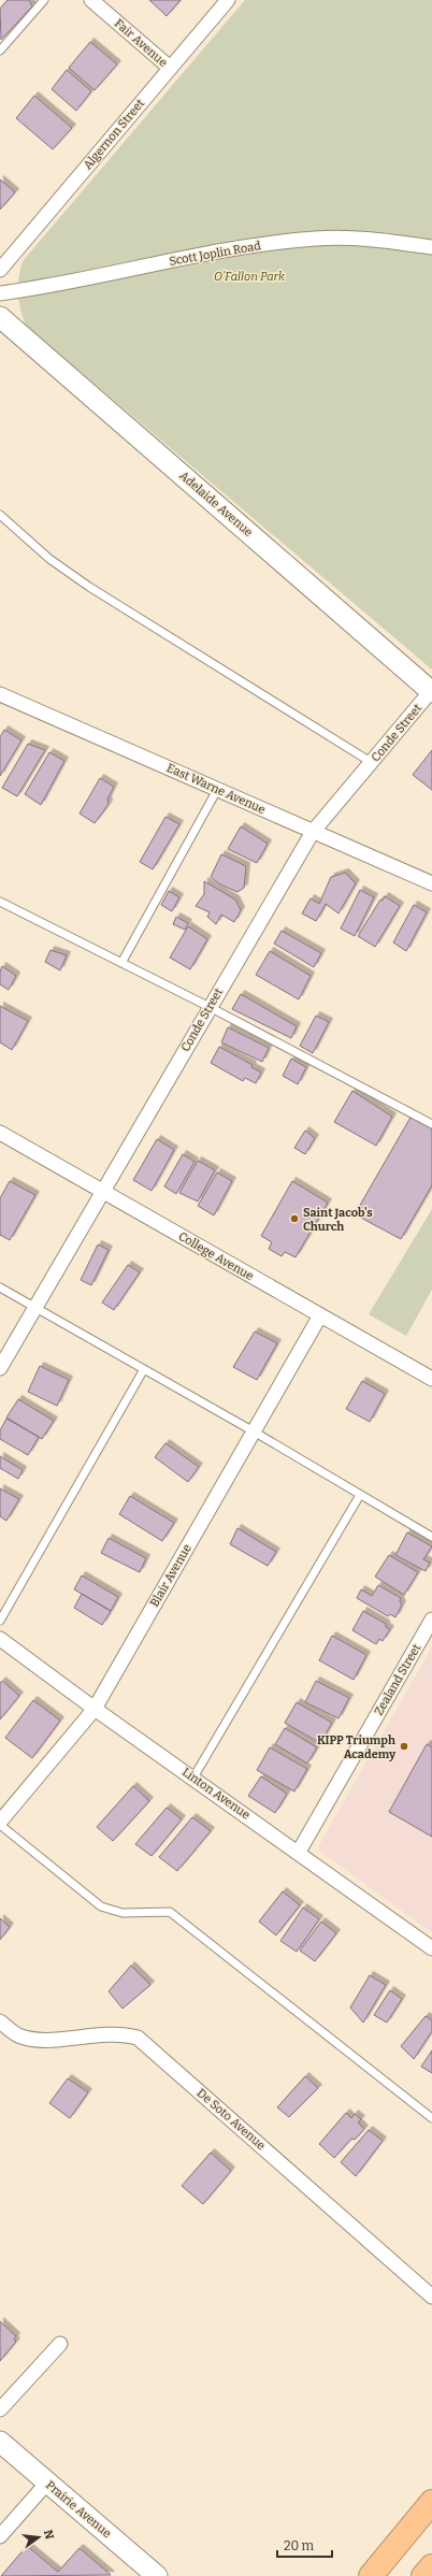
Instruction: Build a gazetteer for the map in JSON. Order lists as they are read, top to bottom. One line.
{"streets":{"main road":["Adelaide Avenue","Prairie Avenue"],"street":["Fair Avenue","Algernon Street","Scott Joplin Road","Conde Street","East Warne Avenue","College Avenue","Blair Avenue","Zealand Street","Linton Avenue","De Soto Avenue"]},"crossings":[["Fair Avenue","Algernon Street"],["Adelaide Avenue","Conde Street"],["Conde Street","East Warne Avenue"],["Conde Street","College Avenue"],["College Avenue","Blair Avenue"],["Blair Avenue","Linton Avenue"],["Zealand Street","Linton Avenue"]],"parks":["O'Fallon Park"],"places":["Saint Jacob's Church","KIPP Triumph Academy"],"scale_bar":"20 m","north":"right"}
